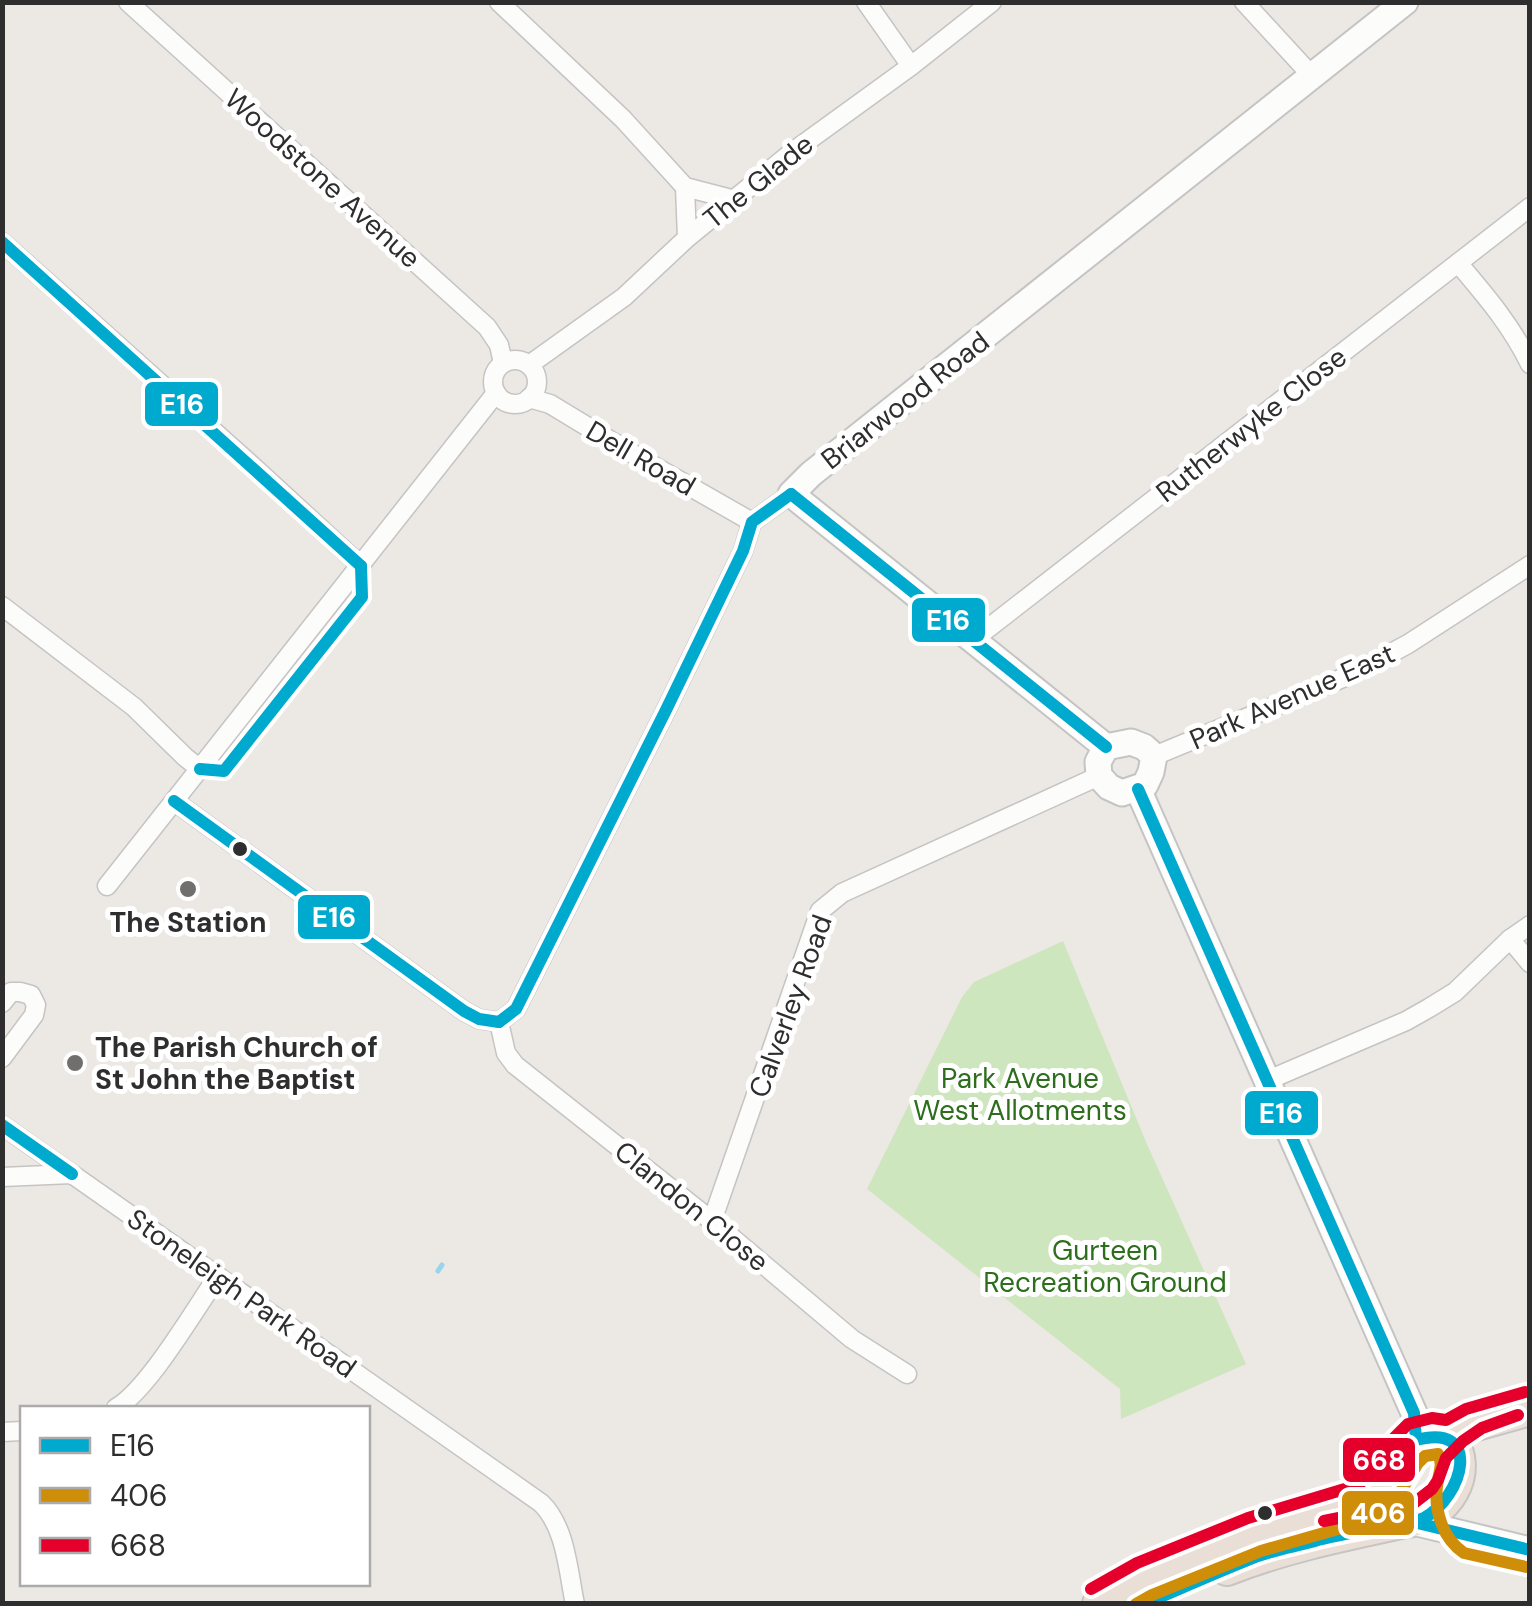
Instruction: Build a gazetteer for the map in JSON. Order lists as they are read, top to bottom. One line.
{"streets":{"street":["Woodstone Avenue","The Glade","Briarwood Road","Rutherwyke Close","Dell Road","Park Avenue East","Calverley Road","Clandon Close","Stoneleigh Park Road"]},"crossings":[["Woodstone Avenue","The Glade"],["Woodstone Avenue","Dell Road"],["The Glade","Dell Road"],["Briarwood Road","Dell Road"],["Park Avenue East","Calverley Road"],["Calverley Road","Clandon Close"]],"parks":["Park Avenue West Allotments","Gurteen Recreation Ground"],"places":["The Station","The Parish Church of St John the Baptist"],"lines":["transit line E16","transit line 668","transit line 406"],"legend":["E16","406","668"]}
